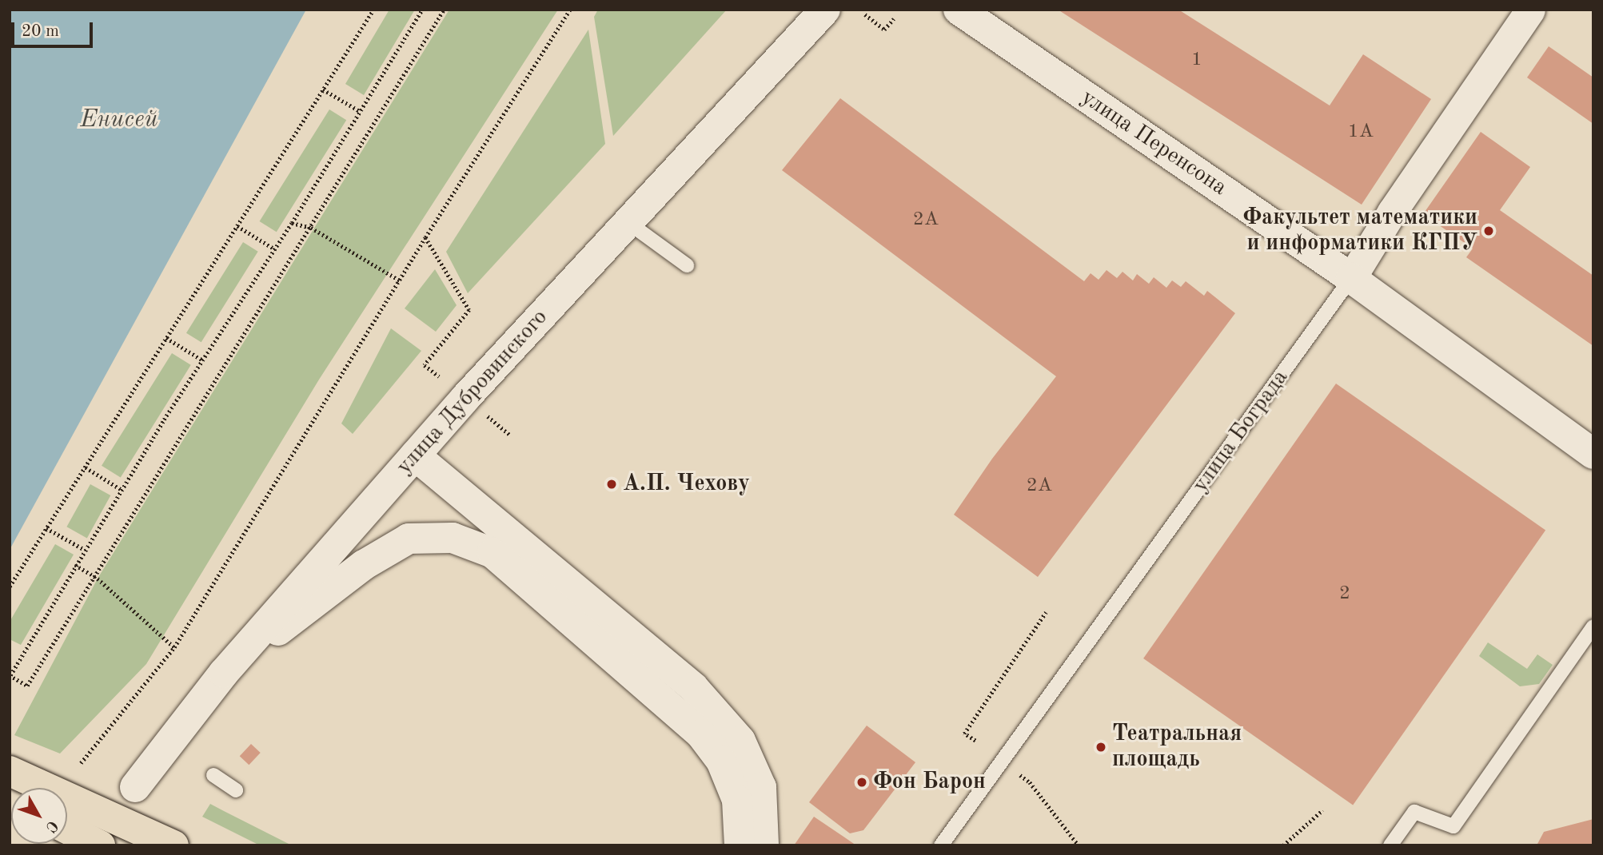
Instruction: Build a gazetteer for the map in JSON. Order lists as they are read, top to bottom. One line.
{"streets":{"main road":["улица Перенсона","улица Дубровинского"],"street":["улица Бограда"]},"crossings":[["улица Перенсона","улица Бограда"]],"water":["Енисей"],"places":["Факультет математики и информатики КГПУ","А.П. Чехову","Театральная площадь","Фон Барон"],"house_numbers":["1","1А","2А","2А","2"],"scale_bar":"20 m","north":"bottom right"}
